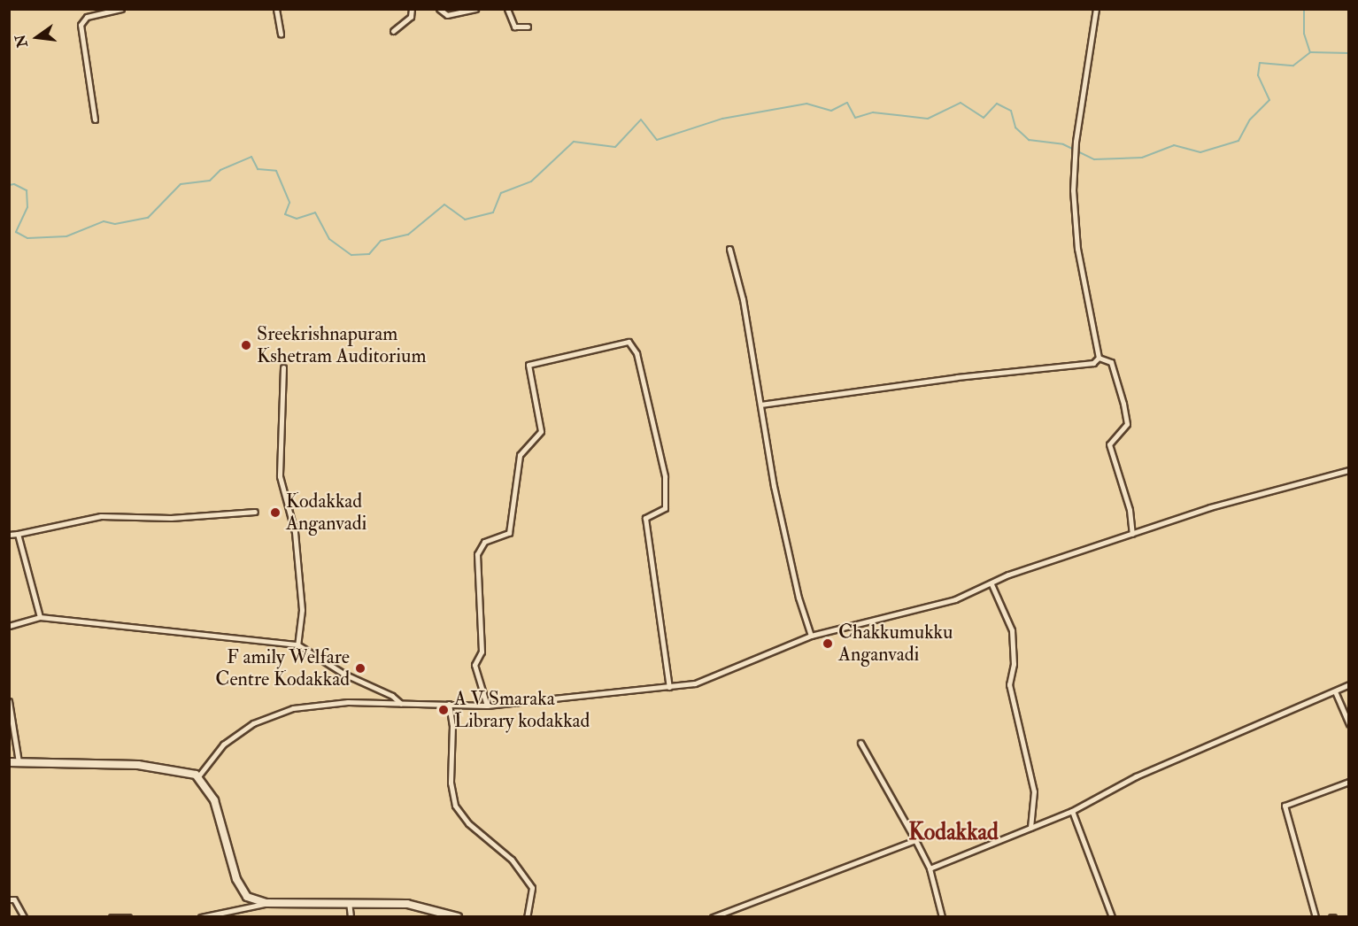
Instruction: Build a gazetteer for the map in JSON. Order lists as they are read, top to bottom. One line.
{"districts":["Kodakkad"],"places":["Sreekrishnapuram Kshetram Auditorium","Kodakkad Anganvadi","Chakkumukku Anganvadi","F amily Welfare Centre Kodakkad","A V Smaraka Library kodakkad"],"north":"left"}
